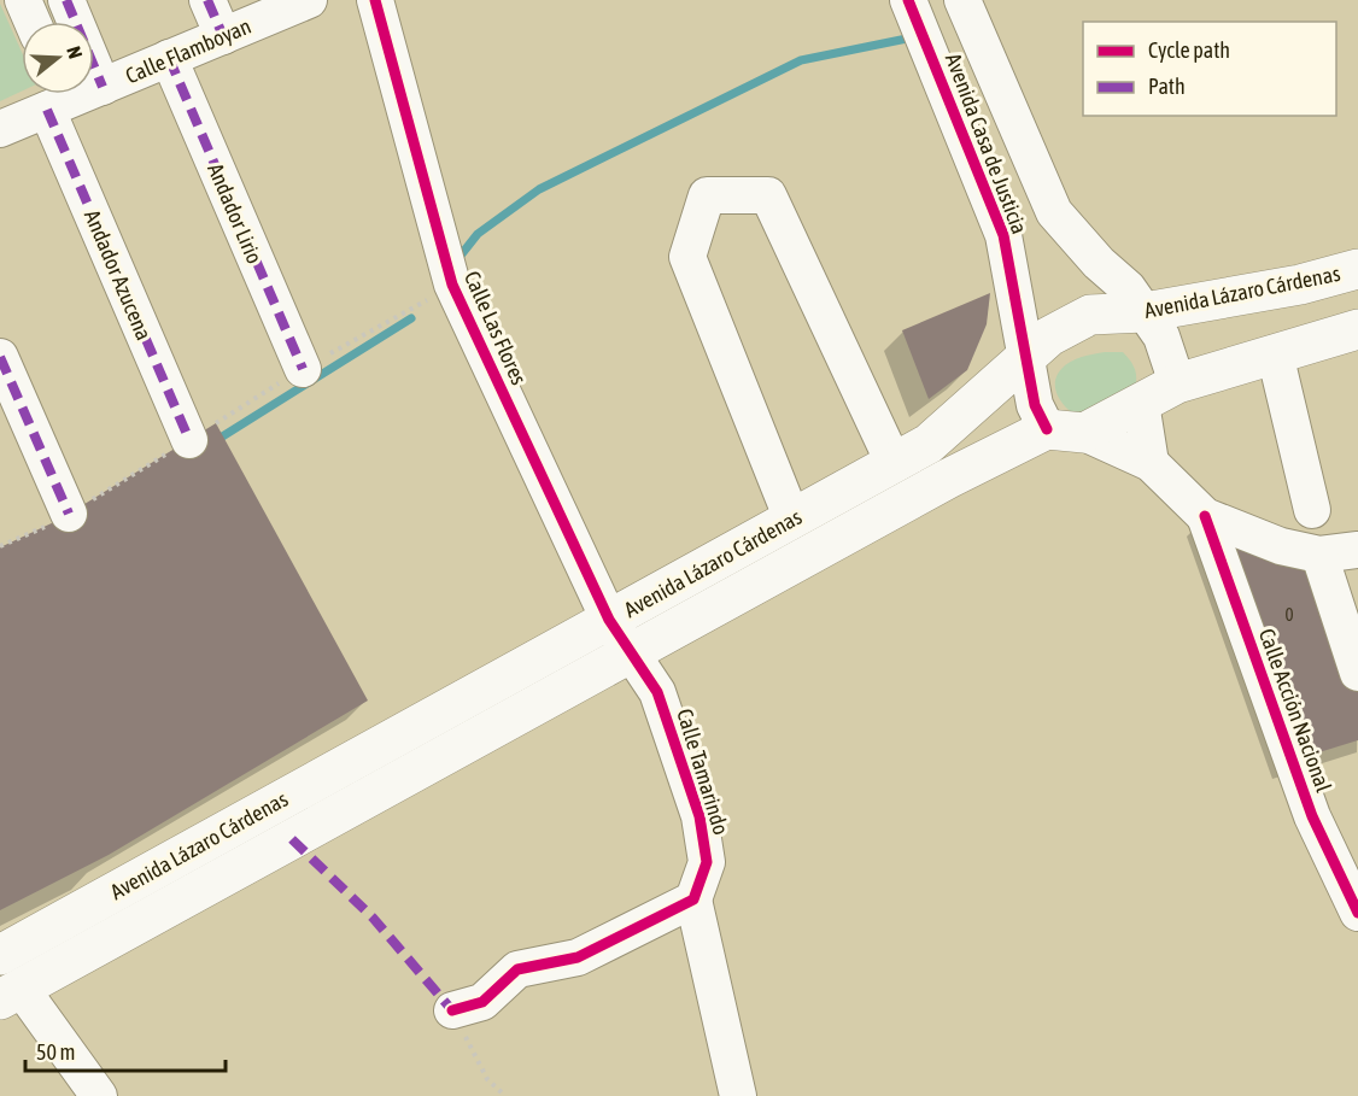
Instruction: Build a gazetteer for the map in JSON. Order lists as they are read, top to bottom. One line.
{"streets":{"main road":["Avenida Lázaro Cárdenas"],"street":["Calle Flamboyan","Avenida Casa de Justicia","Andador Lirio","Andador Azucena","Calle Las Flores","Calle Acción Nacional","Calle Tamarindo"]},"crossings":[["Calle Flamboyan","Andador Lirio"],["Calle Flamboyan","Andador Azucena"],["Avenida Casa de Justicia","Avenida Lázaro Cárdenas"],["Avenida Lázaro Cárdenas","Calle Las Flores"],["Avenida Lázaro Cárdenas","Calle Tamarindo"],["Calle Las Flores","Calle Tamarindo"]],"house_numbers":["0"],"legend":["Cycle path","Path"],"scale_bar":"50 m","north":"right"}
